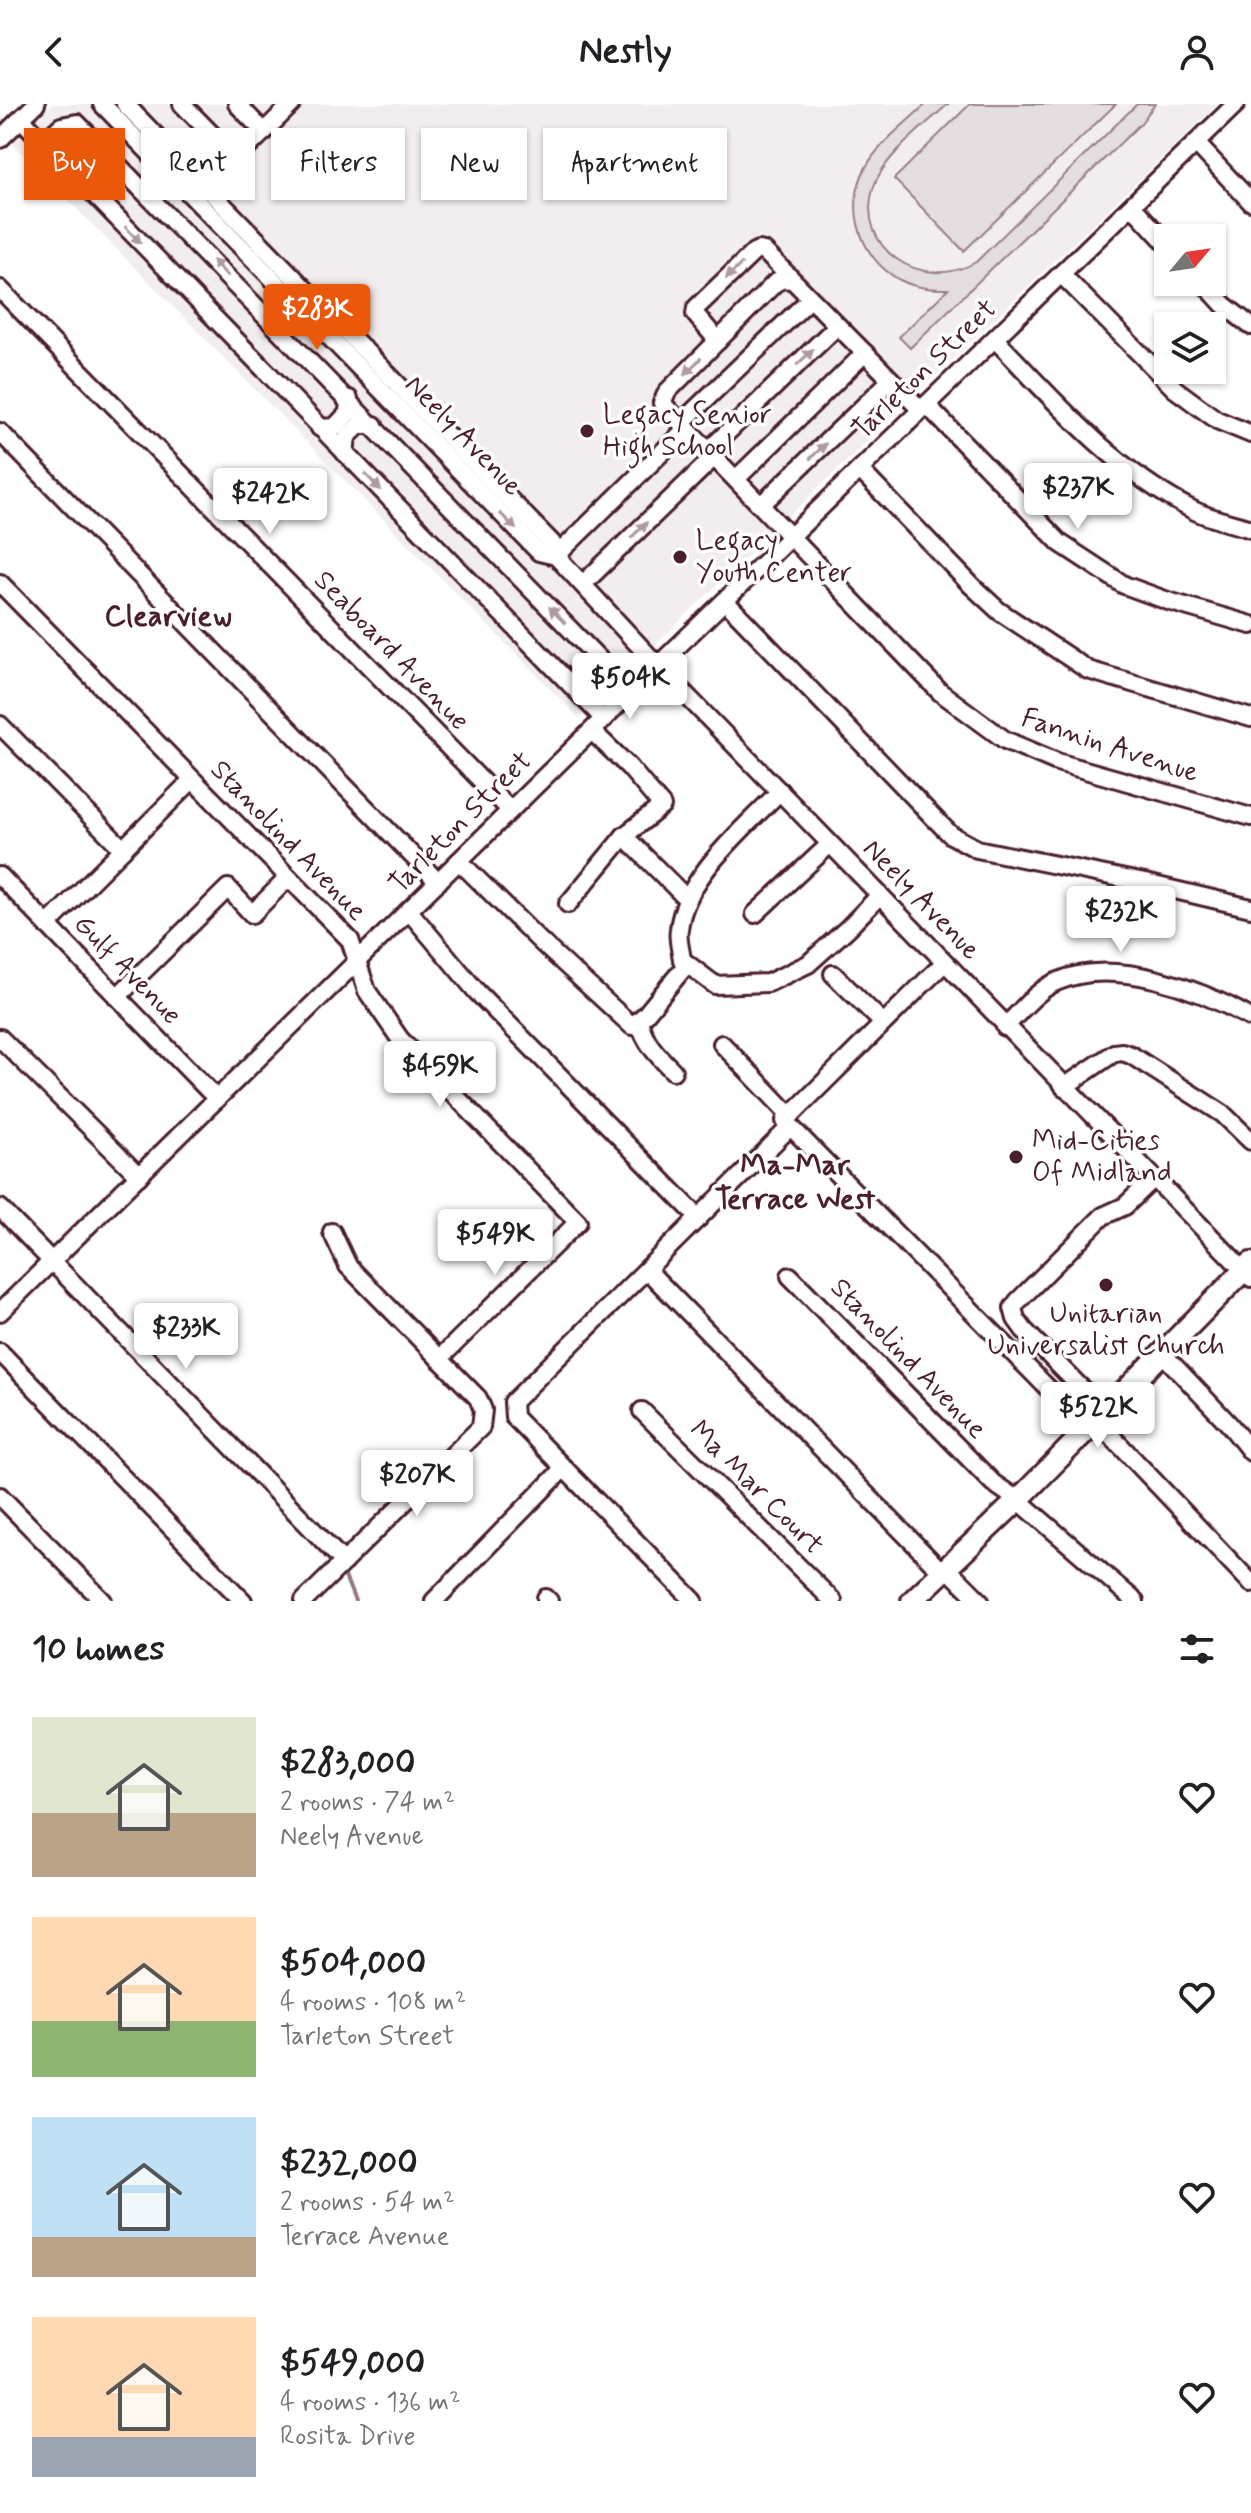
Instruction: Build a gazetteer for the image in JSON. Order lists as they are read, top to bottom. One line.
{"streets":{"street":["Tarleton Street","Neely Avenue","Seaboard Avenue","Fannin Avenue","Stanolind Avenue","Gulf Avenue","Ma Mar Court"]},"crossings":[["Tarleton Street","Neely Avenue"],["Tarleton Street","Seaboard Avenue"],["Tarleton Street","Fannin Avenue"],["Tarleton Street","Stanolind Avenue"],["Tarleton Street","Gulf Avenue"]],"districts":["Clearview","Ma-Mar Terrace West"],"places":["Legacy Senior High School","Legacy Youth Center","Mid-Cities Of Midland","Unitarian Universalist Church"],"north":"top right","page":{"header":"Nestly","chip":["Buy","Rent","Filters","New","Apartment"],"price":["$283K","$237K","$242K","$504K","$232K","$459K","$549K","$233K","$522K","$207K"],"heading":"10 homes","list":[{"name":"$283,000","note":"2 rooms · 74 m² · Neely Avenue"},{"name":"$504,000","note":"4 rooms · 108 m² · Tarleton Street"},{"name":"$232,000","note":"2 rooms · 54 m² · Terrace Avenue"},{"name":"$549,000","note":"4 rooms · 136 m² · Rosita Drive"}]}}
